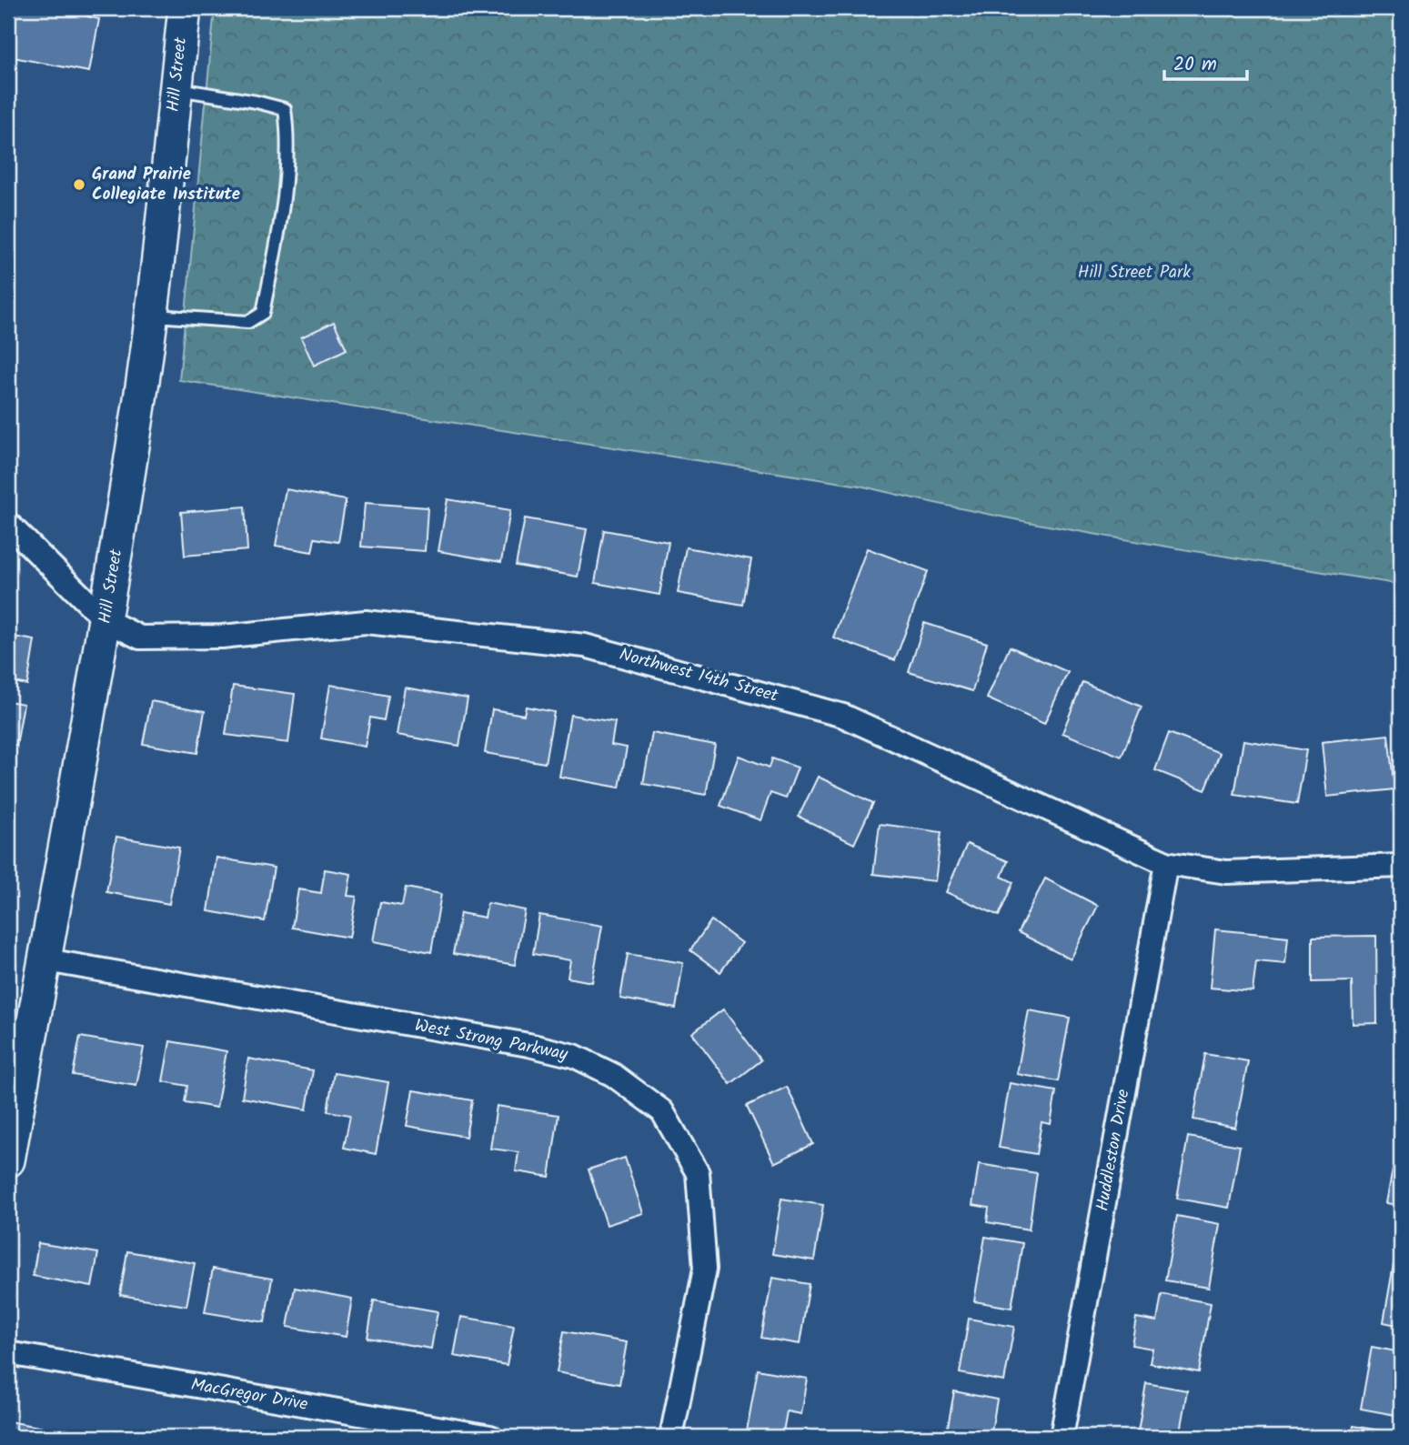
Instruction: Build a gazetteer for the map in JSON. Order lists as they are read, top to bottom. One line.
{"streets":{"street":["Hill Street","Northwest 14th Street","West Strong Parkway","Huddleston Drive","MacGregor Drive"]},"crossings":[["Hill Street","Northwest 14th Street"],["Hill Street","West Strong Parkway"],["Northwest 14th Street","Huddleston Drive"]],"parks":["Hill Street Park"],"places":["Grand Prairie Collegiate Institute"],"scale_bar":"20 m"}
